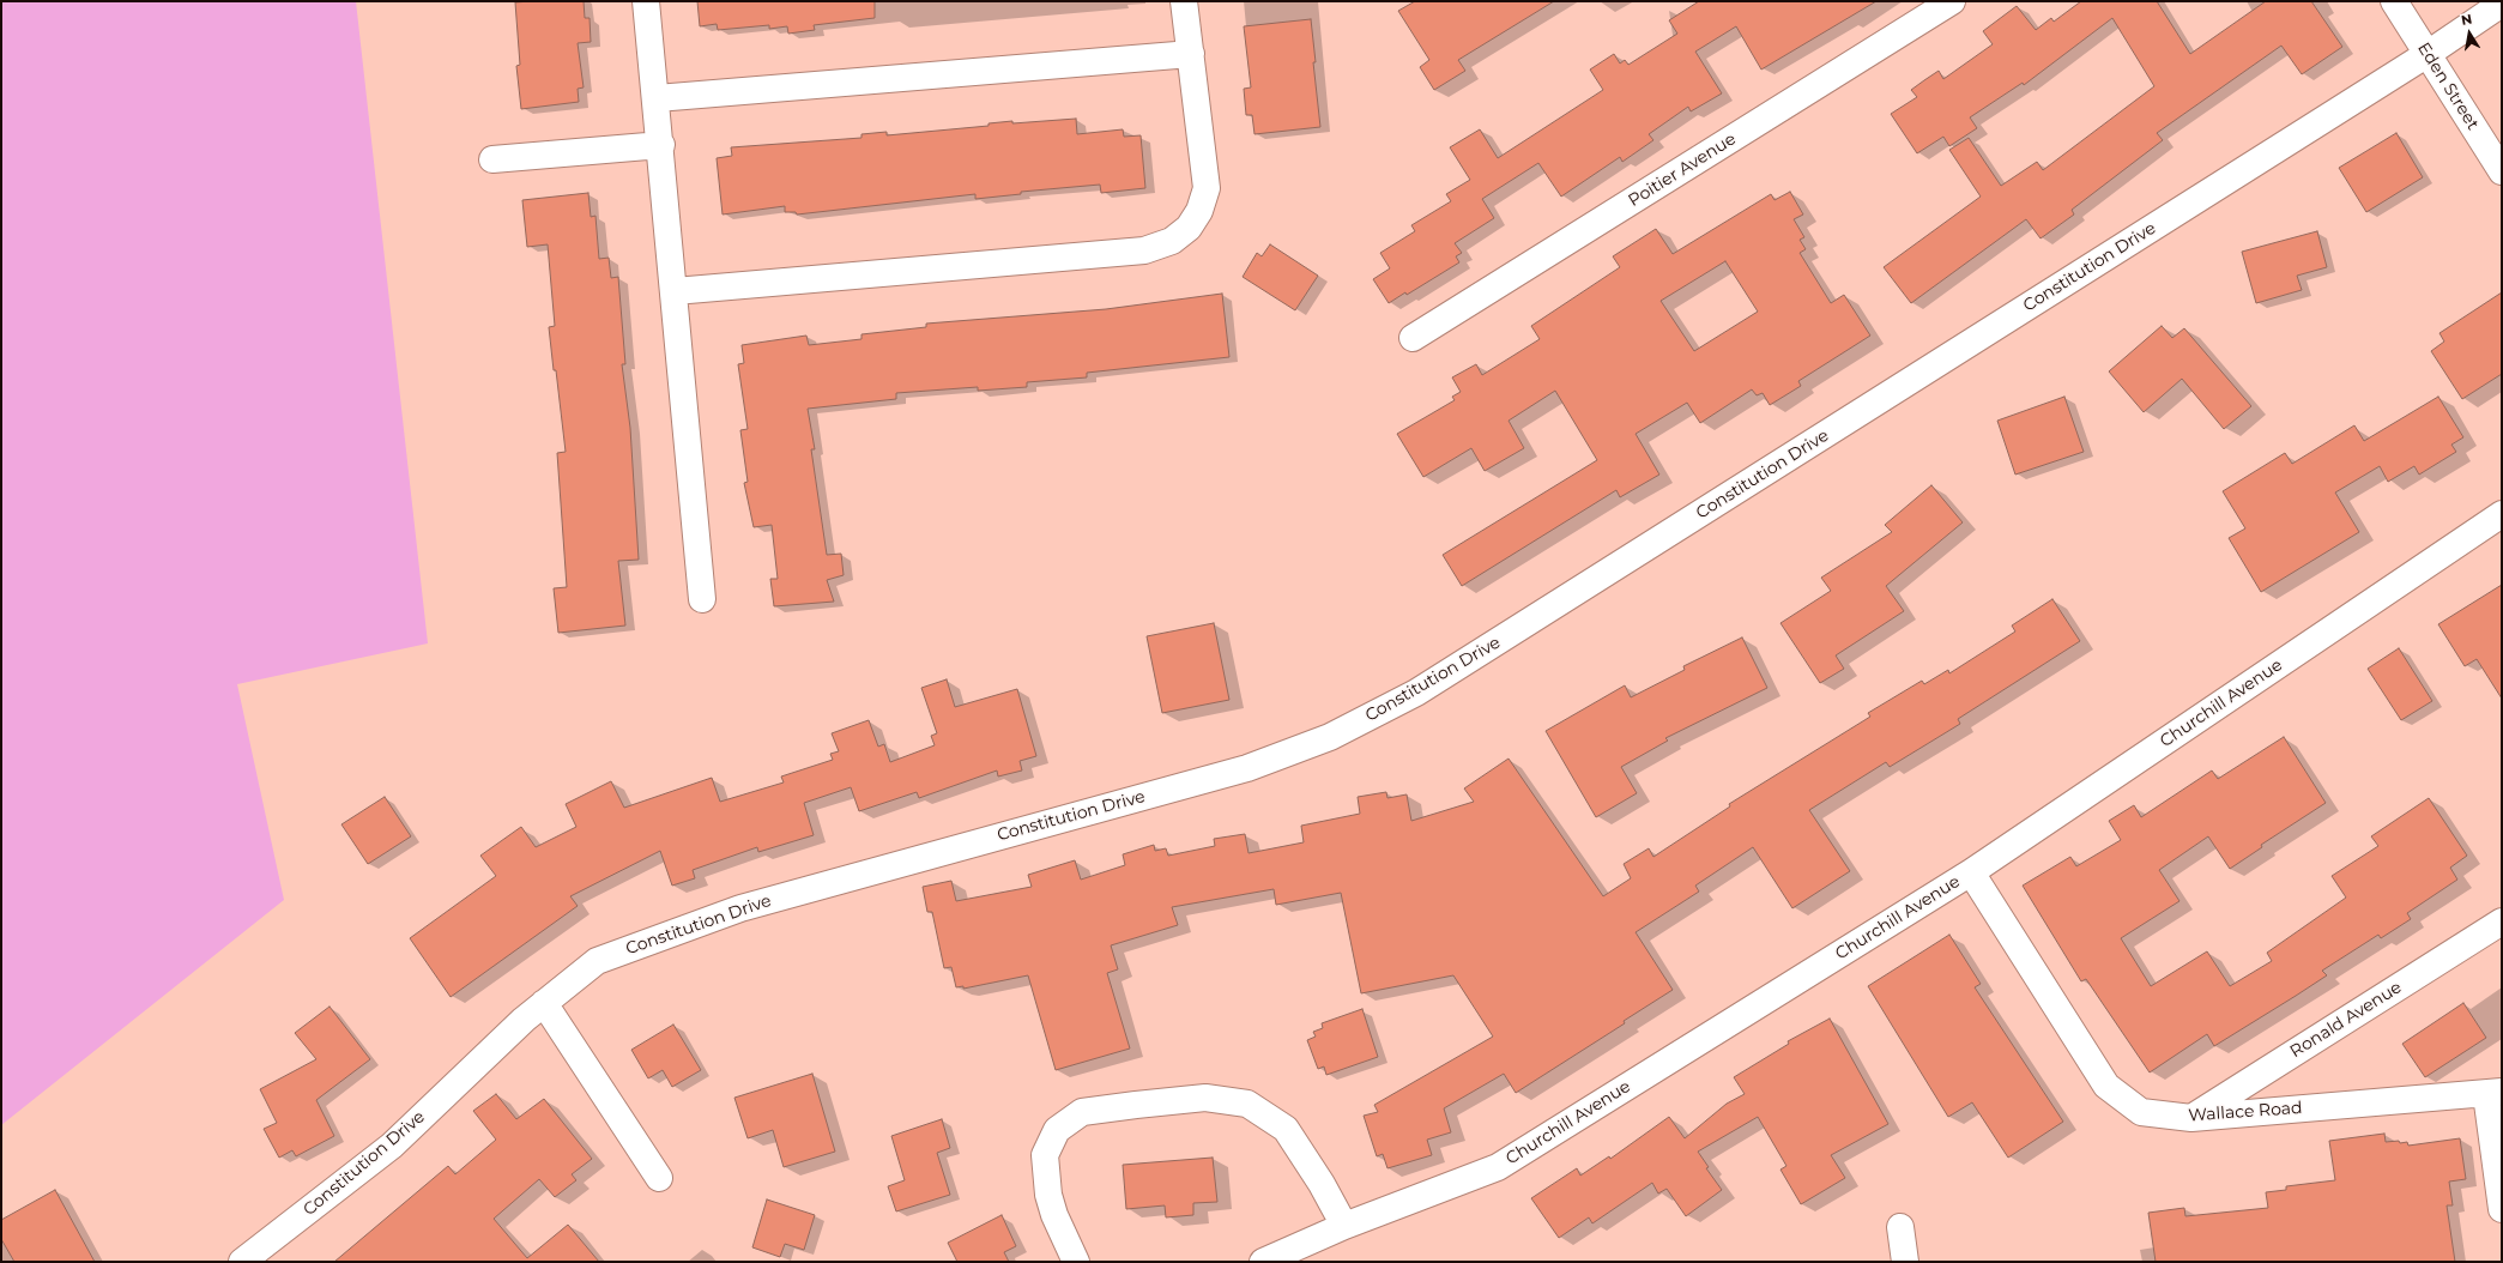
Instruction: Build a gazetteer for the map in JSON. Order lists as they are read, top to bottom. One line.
{"streets":{"street":["Eden Street","Poitier Avenue","Constitution Drive","Churchill Avenue","Ronald Avenue","Wallace Road"]},"crossings":[["Eden Street","Constitution Drive"],["Churchill Avenue","Wallace Road"],["Ronald Avenue","Wallace Road"]],"north":"top"}
